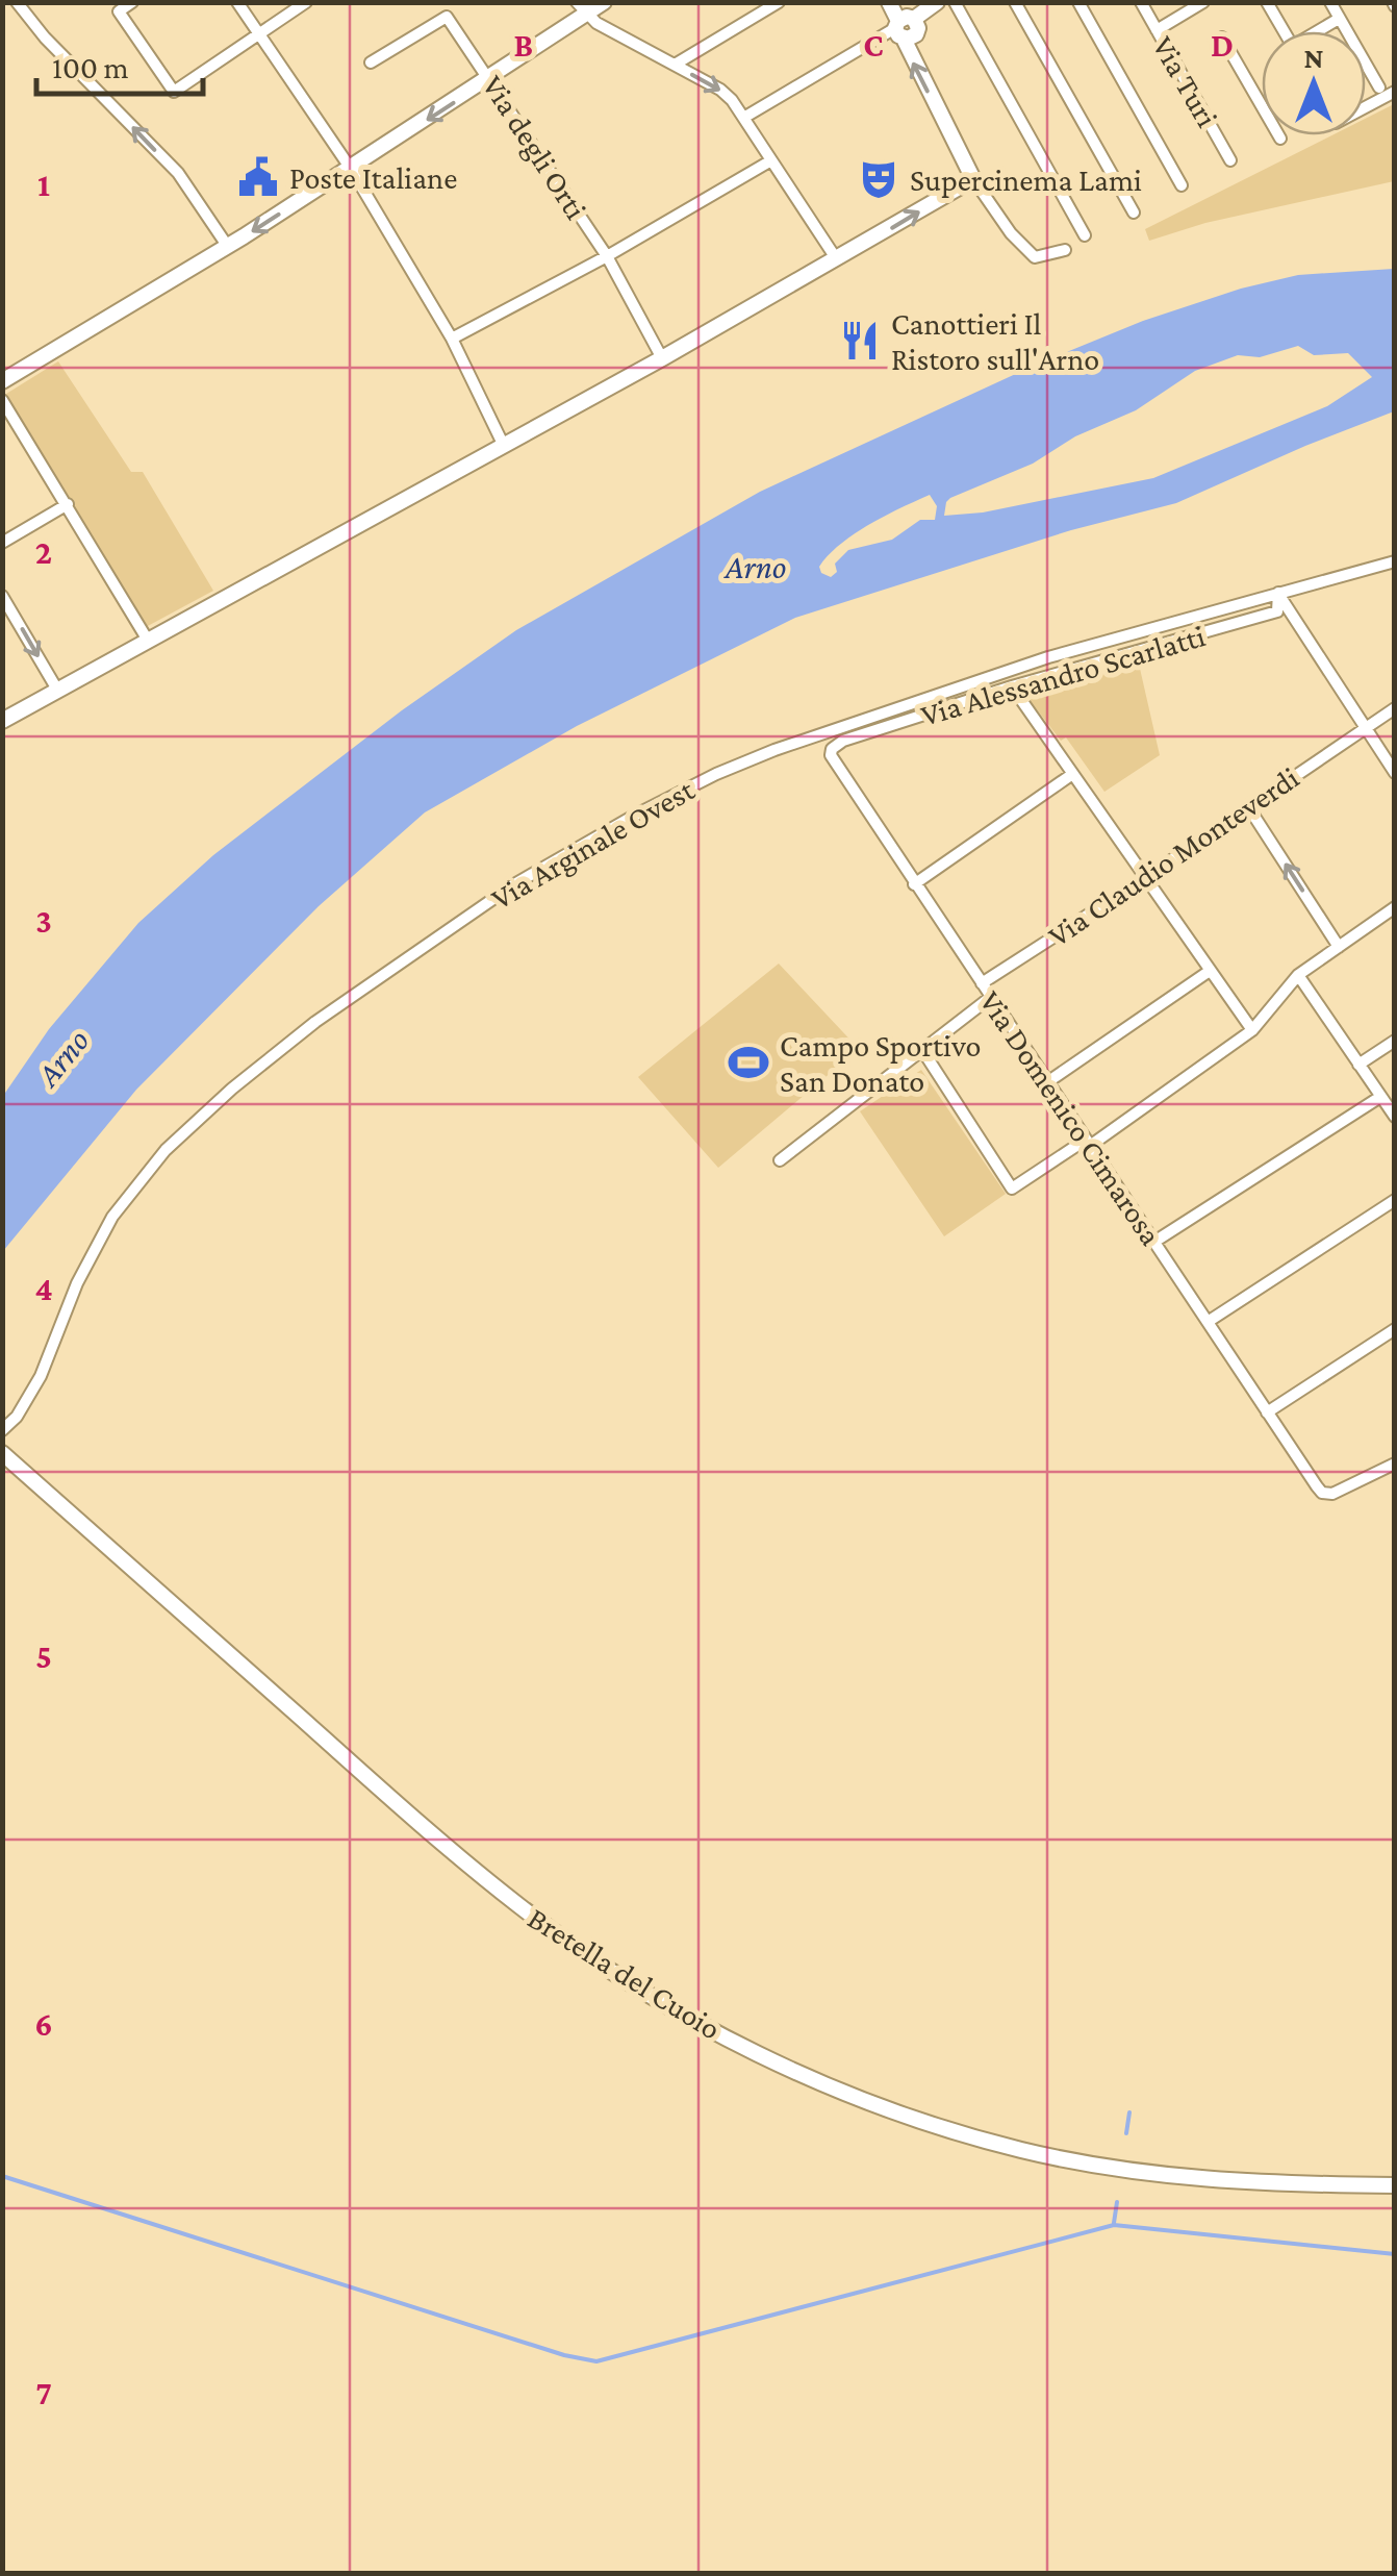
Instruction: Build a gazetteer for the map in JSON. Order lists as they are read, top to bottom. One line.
{"streets":{"main road":["Bretella del Cuoio"],"street":["Via Turi","Via degli Orti","Via Alessandro Scarlatti","Via Arginale Ovest","Via Claudio Monteverdi","Via Domenico Cimarosa"]},"crossings":[["Via Alessandro Scarlatti","Via Arginale Ovest"],["Via Alessandro Scarlatti","Via Domenico Cimarosa"],["Via Claudio Monteverdi","Via Domenico Cimarosa"]],"water":["Arno"],"places":{"public building":["Poste Italiane"],"theatre":["Supercinema Lami"],"restaurant":["Canottieri Il Ristoro sull'Arno"],"sports":["Campo Sportivo San Donato"]},"scale_bar":"100 m","north":"top","grid":{"columns":["B","C","D"],"rows":["1","2","3","4","5","6","7"]}}
